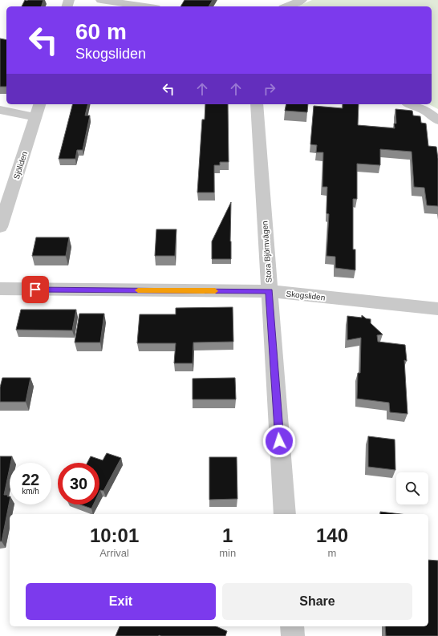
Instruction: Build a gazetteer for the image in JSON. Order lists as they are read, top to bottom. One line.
{"streets":{"street":["Sjöliden","Stora Björnvägen","Skogsliden"]},"crossings":[["Stora Björnvägen","Skogsliden"]],"page":{"turn":["60 m","Skogsliden"],"speed":"22 km/h","limit":"30","eta":["10:01","Arrival","1","min","140","m"],"buttons":["Exit","Share"]}}
